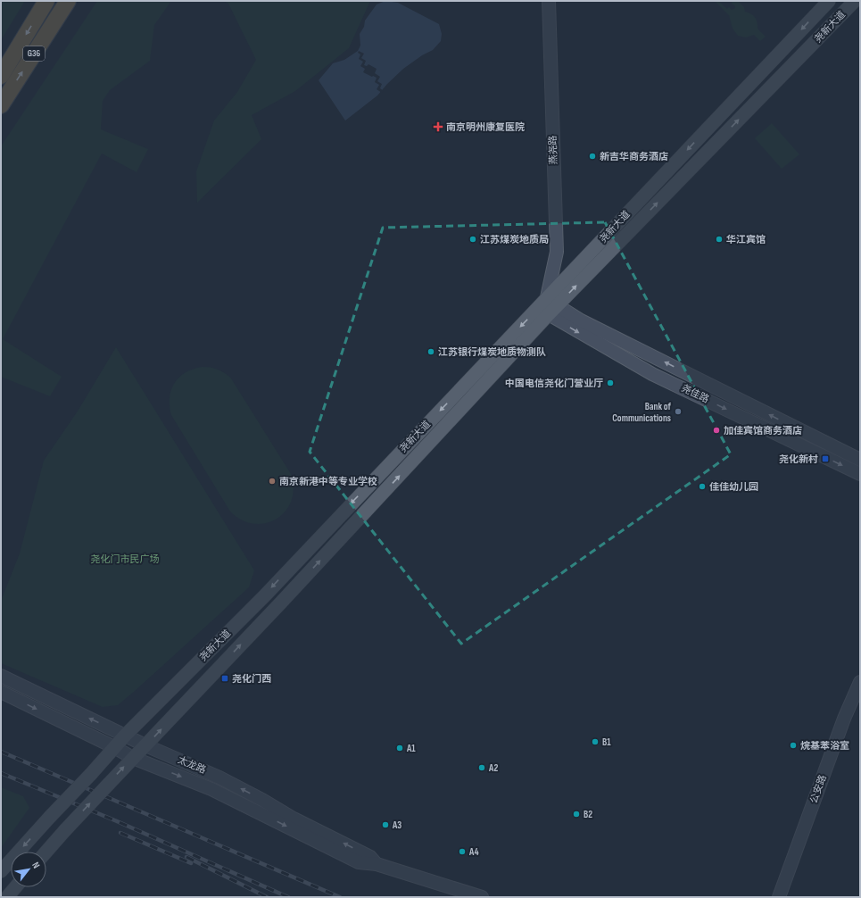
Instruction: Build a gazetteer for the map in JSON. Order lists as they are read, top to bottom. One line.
{"streets":{"highway":["G36"],"main road":["尧新大道","燕尧路","尧佳路","太龙路","公安路"]},"crossings":[["尧新大道","燕尧路"],["尧新大道","尧佳路"],["尧新大道","太龙路"],["燕尧路","尧佳路"]],"parks":["尧化门市民广场"],"places":{"health":["南京明州康复医院"],"other":["新吉华商务酒店","江苏煤炭地质局","华江宾馆","江苏银行煤炭地质物测队","中国电信尧化门营业厅","Bank of Communications","加佳宾馆商务酒店","南京新港中等专业学校","佳佳幼儿园","B1","烷基苯浴室","A1","A2","B2","A3","A4"],"transit":["尧化新村","尧化门西"]},"north":"top right"}
